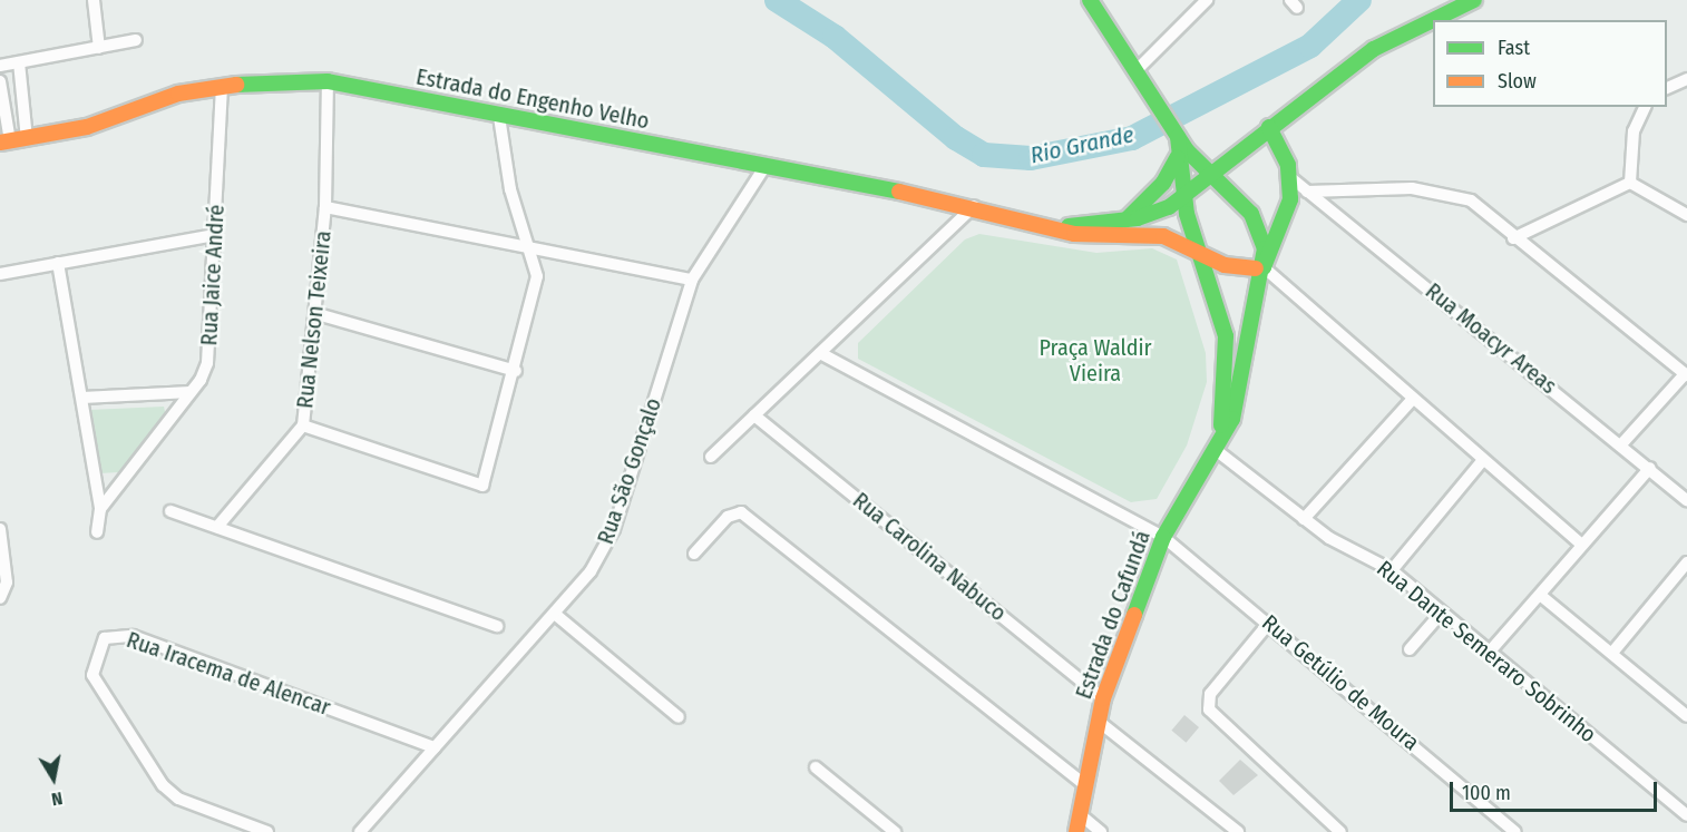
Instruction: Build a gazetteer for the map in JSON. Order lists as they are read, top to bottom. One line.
{"streets":{"street":["Estrada do Engenho Velho","Rua Jaice André","Rua Nelson Teixeira","Rua Moacyr Areas","Rua São Gonçalo","Rua Carolina Nabuco","Estrada do Cafundá","Rua Dante Semeraro Sobrinho","Rua Iracema de Alencar","Rua Getúlio de Moura"]},"crossings":[["Estrada do Engenho Velho","Rua Jaice André"],["Estrada do Engenho Velho","Rua Nelson Teixeira"],["Estrada do Engenho Velho","Rua São Gonçalo"],["Estrada do Engenho Velho","Estrada do Cafundá"],["Rua São Gonçalo","Rua Iracema de Alencar"],["Rua Carolina Nabuco","Estrada do Cafundá"],["Estrada do Cafundá","Rua Dante Semeraro Sobrinho"],["Estrada do Cafundá","Rua Getúlio de Moura"]],"water":["Rio Grande"],"parks":["Praça Waldir Vieira"],"legend":["Fast","Slow"],"scale_bar":"100 m","north":"bottom"}
